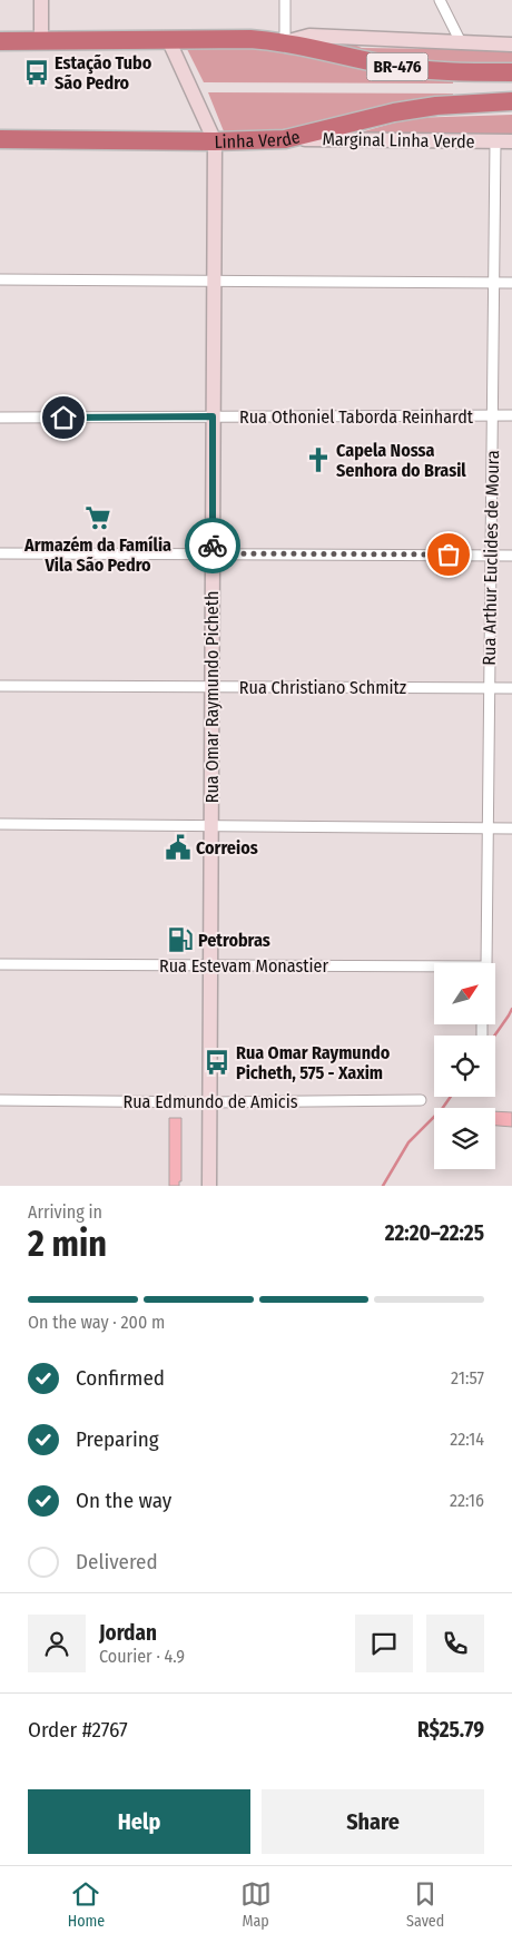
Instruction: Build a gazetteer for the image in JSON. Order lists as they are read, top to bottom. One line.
{"streets":{"highway":["BR-476","Linha Verde"],"main road":["Marginal Linha Verde","Rua Omar Raymundo Picheth"],"street":["Rua Othoniel Taborda Reinhardt","Rua Arthur Euclides de Moura","Rua Christiano Schmitz","Rua Estevam Monastier","Rua Edmundo de Amicis"]},"crossings":[["Linha Verde","Marginal Linha Verde"],["Linha Verde","Rua Omar Raymundo Picheth"],["Marginal Linha Verde","Rua Arthur Euclides de Moura"],["Rua Othoniel Taborda Reinhardt","Rua Arthur Euclides de Moura"],["Rua Othoniel Taborda Reinhardt","Rua Omar Raymundo Picheth"],["Rua Arthur Euclides de Moura","Rua Christiano Schmitz"],["Rua Christiano Schmitz","Rua Omar Raymundo Picheth"],["Rua Omar Raymundo Picheth","Rua Estevam Monastier"],["Rua Omar Raymundo Picheth","Rua Edmundo de Amicis"]],"places":{"bus stop":["Estação Tubo São Pedro","Rua Omar Raymundo Picheth, 575 - Xaxim"],"church":["Capela Nossa Senhora do Brasil"],"supermarket":["Armazém da Família Vila São Pedro"],"public building":["Correios"],"fuel station":["Petrobras"]},"north":"top right","page":{"heading":["2 min","Arriving in","22:20–22:25"],"panel":["Jordan","Courier · 4.9","Order #2767","R$25.79"],"bar":"On the way · 200 m","list":[["Confirmed","21:57"],["Preparing","22:14"],["On the way","22:16"],"Delivered"],"buttons":["Help","Share"],"tabs":["Home","Map","Saved"]}}
